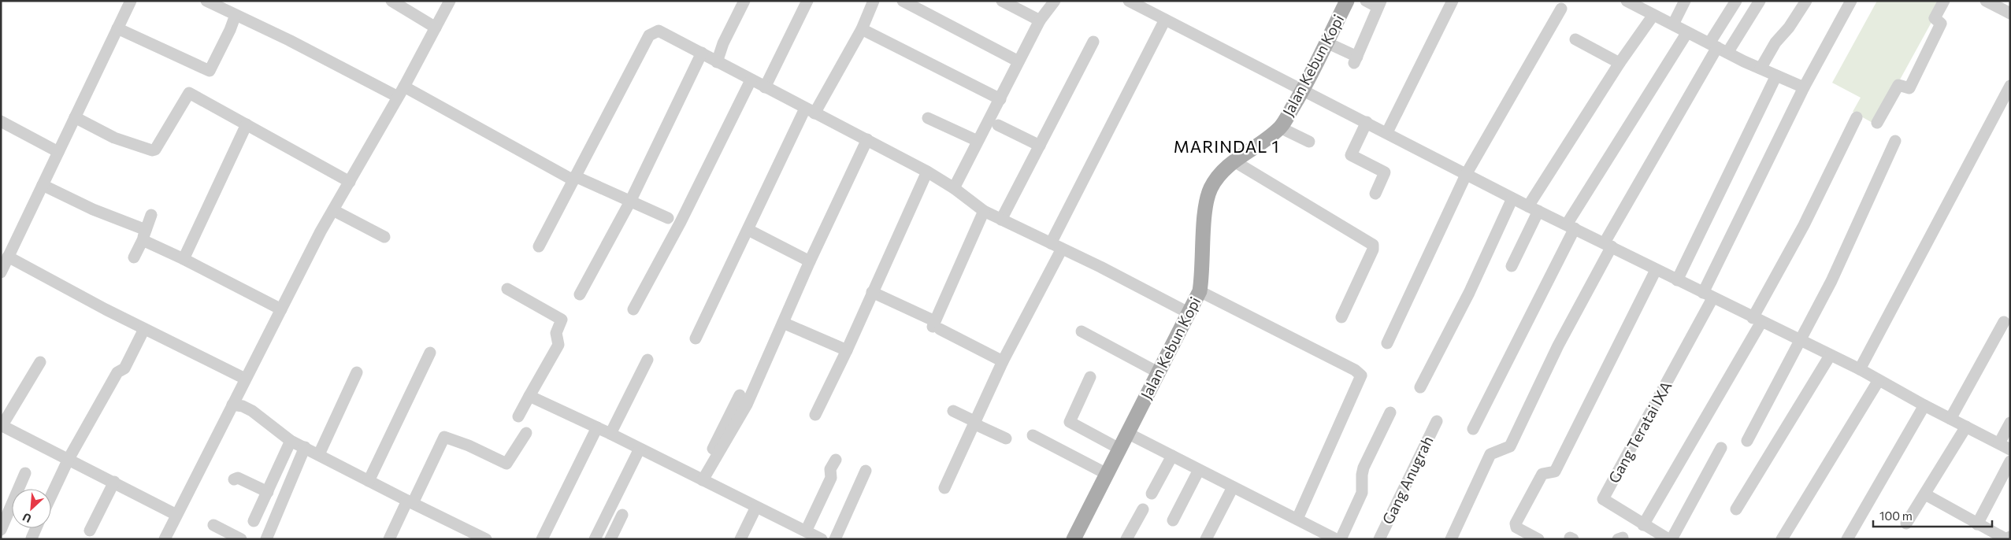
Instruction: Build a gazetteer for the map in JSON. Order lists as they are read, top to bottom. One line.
{"streets":{"main road":["Jalan Kebun Kopi"],"street":["Gang Teratai IXA","Gang Anugrah"]},"districts":["MARINDAL 1"],"scale_bar":"100 m","north":"bottom left"}
